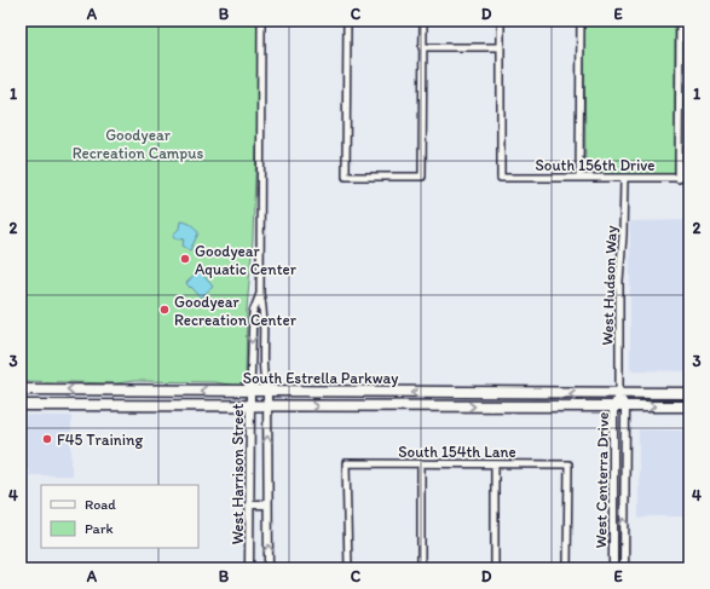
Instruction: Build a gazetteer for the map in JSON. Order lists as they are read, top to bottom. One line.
{"streets":{"main road":["South Estrella Parkway"],"street":["South 156th Drive","West Hudson Way","South 154th Lane","West Harrison Street","West Centerra Drive"]},"crossings":[["South 156th Drive","West Hudson Way"],["West Hudson Way","South Estrella Parkway"],["West Hudson Way","West Centerra Drive"],["South Estrella Parkway","West Harrison Street"],["South Estrella Parkway","West Centerra Drive"]],"parks":["Goodyear Recreation Campus"],"places":["Goodyear Aquatic Center","Goodyear Recreation Center","F45 Training"],"legend":["Road","Park"],"grid":{"columns":["A","B","C","D","E"],"rows":["1","2","3","4"]}}
